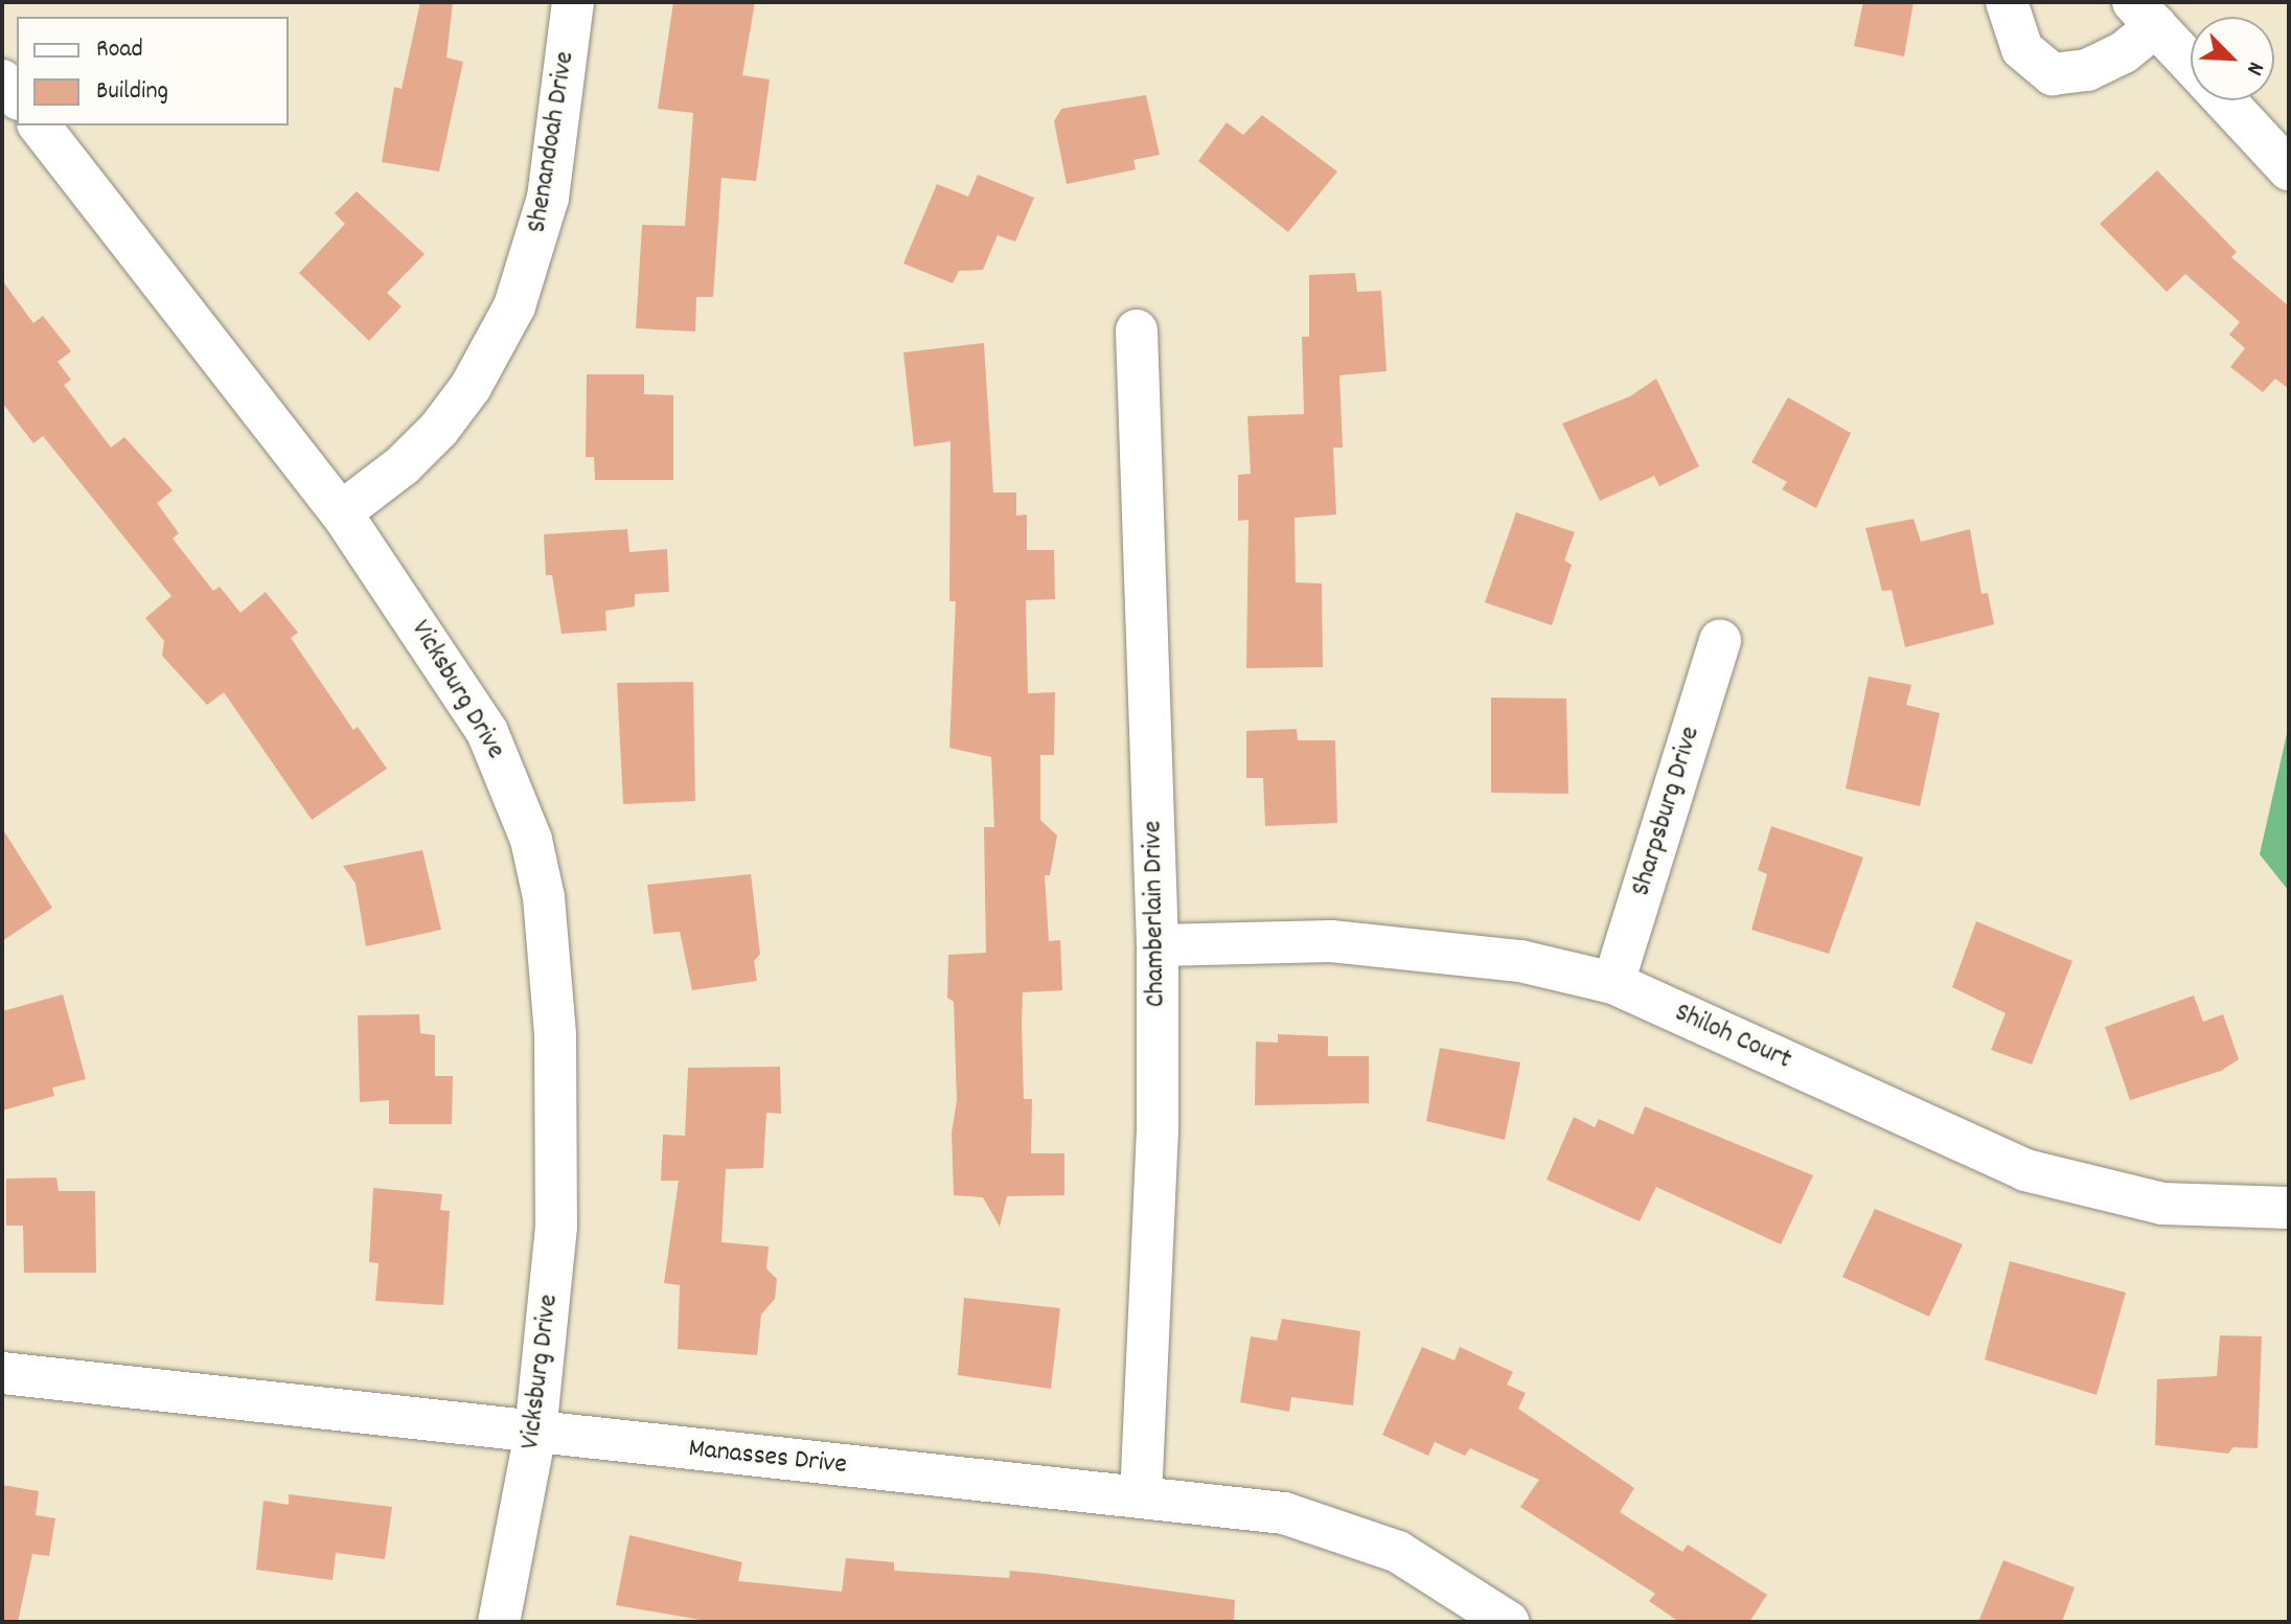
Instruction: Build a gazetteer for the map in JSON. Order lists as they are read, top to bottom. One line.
{"streets":{"street":["Shenandoah Drive","Vicksburg Drive","Sharpsburg Drive","Chamberlain Drive","Shiloh Court","Manasses Drive"]},"crossings":[["Shenandoah Drive","Vicksburg Drive"],["Vicksburg Drive","Manasses Drive"],["Sharpsburg Drive","Shiloh Court"],["Chamberlain Drive","Shiloh Court"],["Chamberlain Drive","Manasses Drive"]],"legend":["Road","Building"],"north":"bottom right"}
